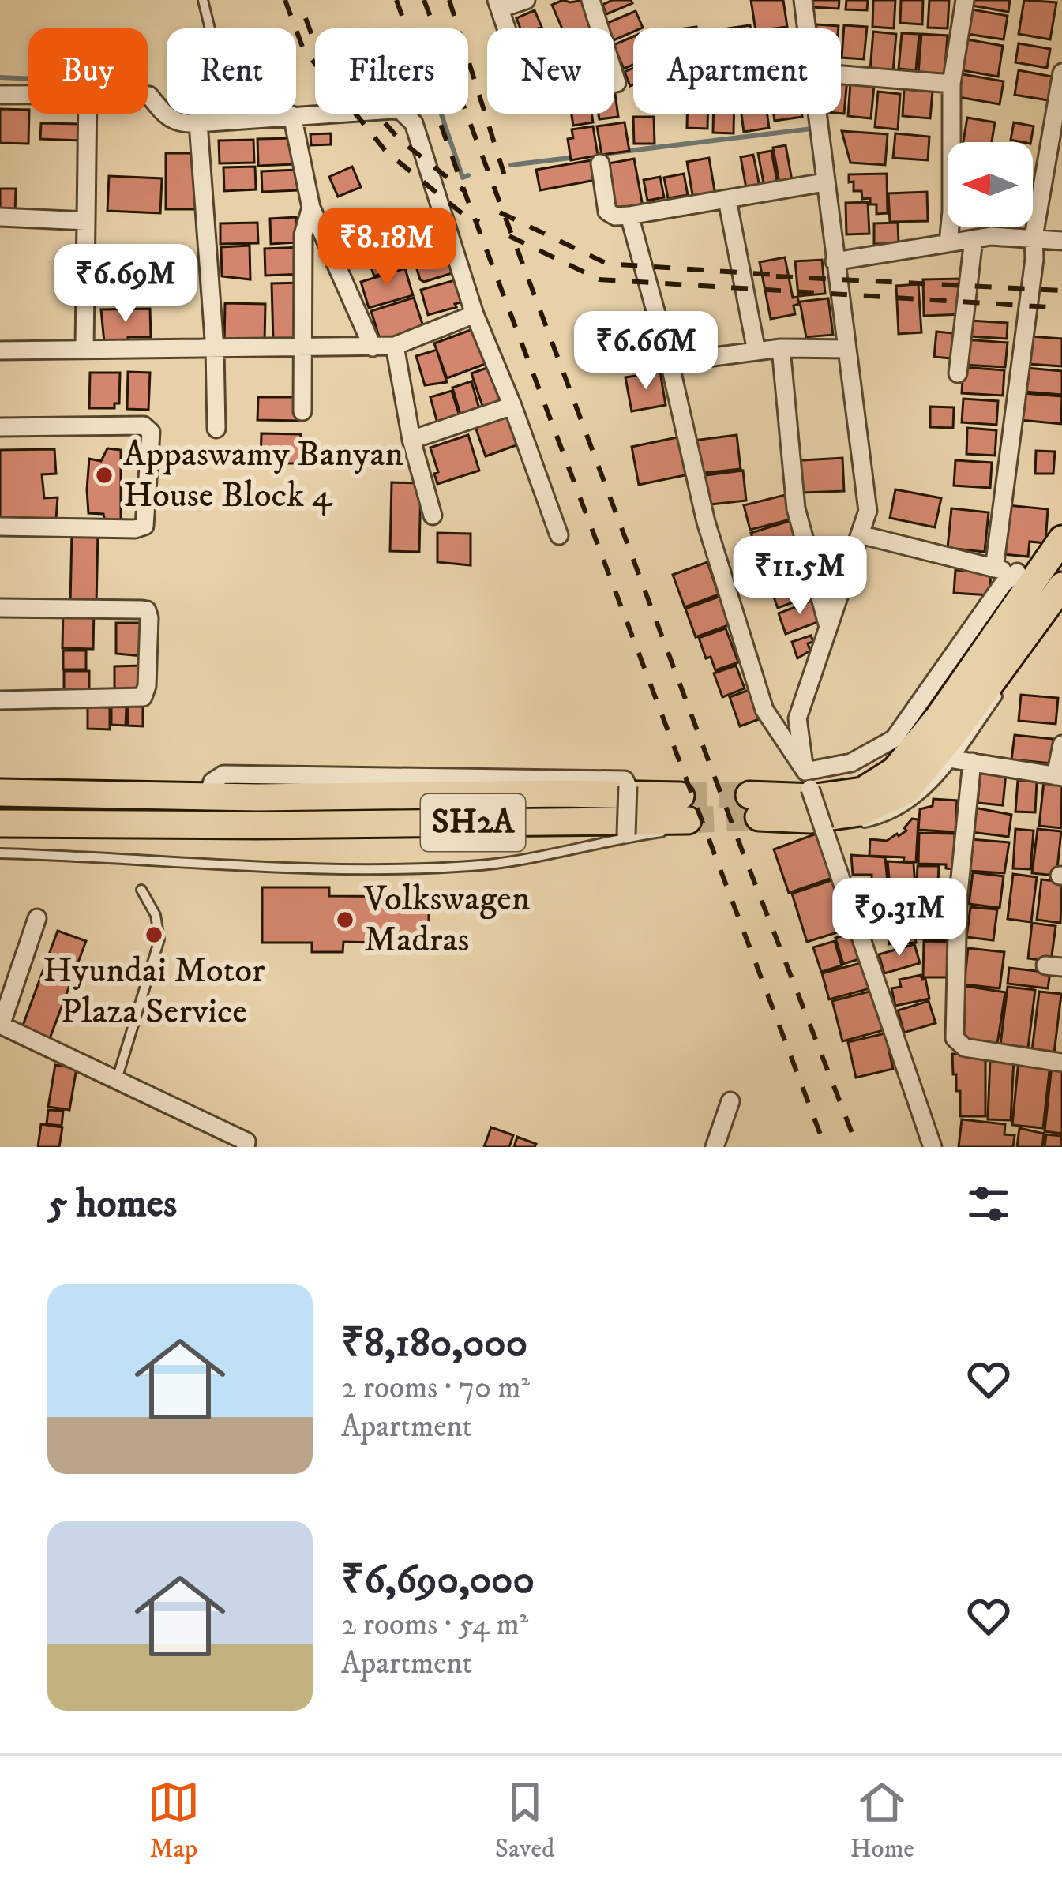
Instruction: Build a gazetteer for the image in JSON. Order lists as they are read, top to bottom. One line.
{"streets":{"main road":["SH2A"]},"places":["Appaswamy Banyan House Block 4","Volkswagen Madras","Hyundai Motor Plaza Service"],"north":"left","page":{"chip":["Buy","Rent","Filters","New","Apartment"],"price":["₹8.18M","₹6.69M","₹6.66M","₹11.5M","₹9.31M"],"heading":"5 homes","list":[{"name":"₹8,180,000","note":"2 rooms · 70 m² · Apartment"},{"name":"₹6,690,000","note":"2 rooms · 54 m² · Apartment"}],"tabs":["Map","Saved","Home"]}}
